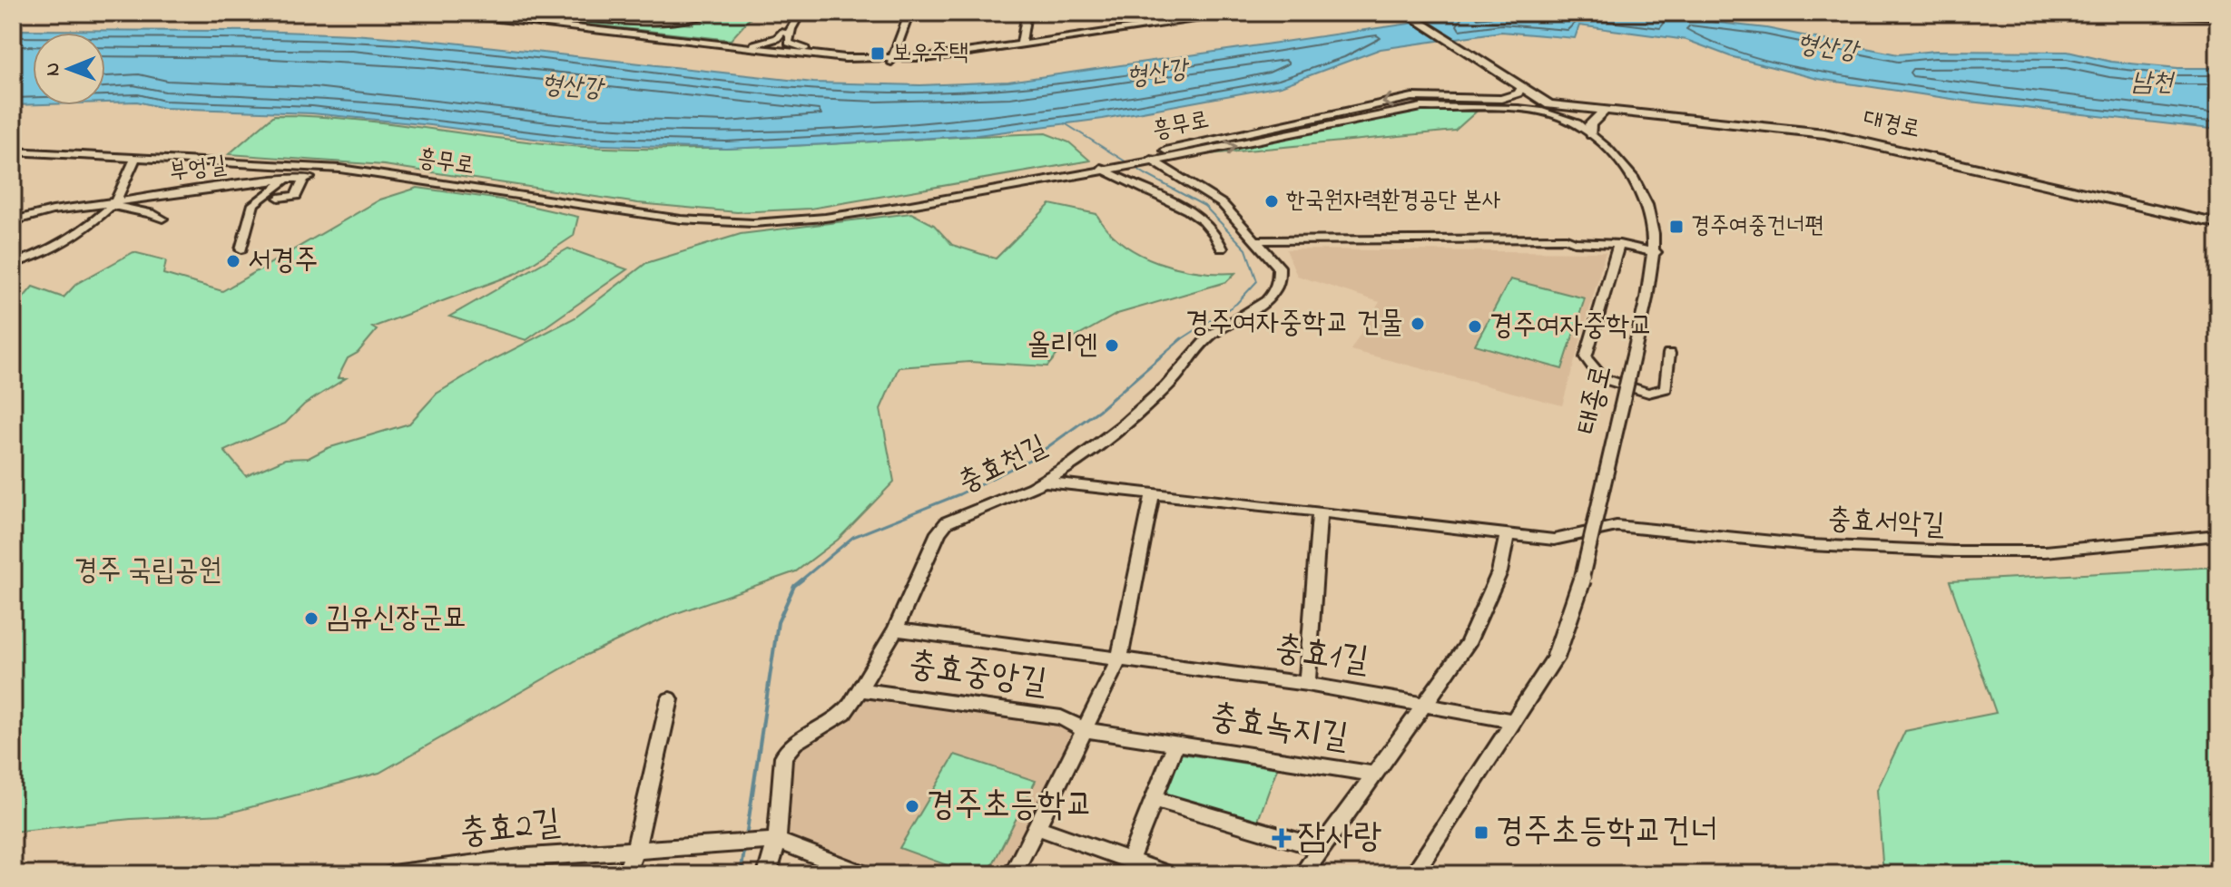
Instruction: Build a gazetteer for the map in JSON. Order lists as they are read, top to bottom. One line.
{"streets":{"main road":["대경로"],"street":["흥무로","부엉길","태종로","충효천길","충효서악길","충효1길","충효중앙길","충효녹지길","충효2길"]},"crossings":[["대경로","흥무로"],["흥무로","부엉길"],["흥무로","충효천길"],["태종로","충효1길"],["충효천길","충효서악길"],["충효천길","충효1길"],["충효천길","충효중앙길"],["충효천길","충효2길"],["충효서악길","충효녹지길"],["충효1길","충효녹지길"],["충효중앙길","충효녹지길"]],"water":["형산강","남천"],"parks":["경주 국립공원"],"places":{"transit":["보우주택","경주여중건너편","경주초등학교건너"],"other":["한국원자력환경공단 본사","서경주","경주여자중학교 건물","경주여자중학교","올리엔","김유신장군묘","경주초등학교"],"health":["잠사랑"]},"north":"left"}
